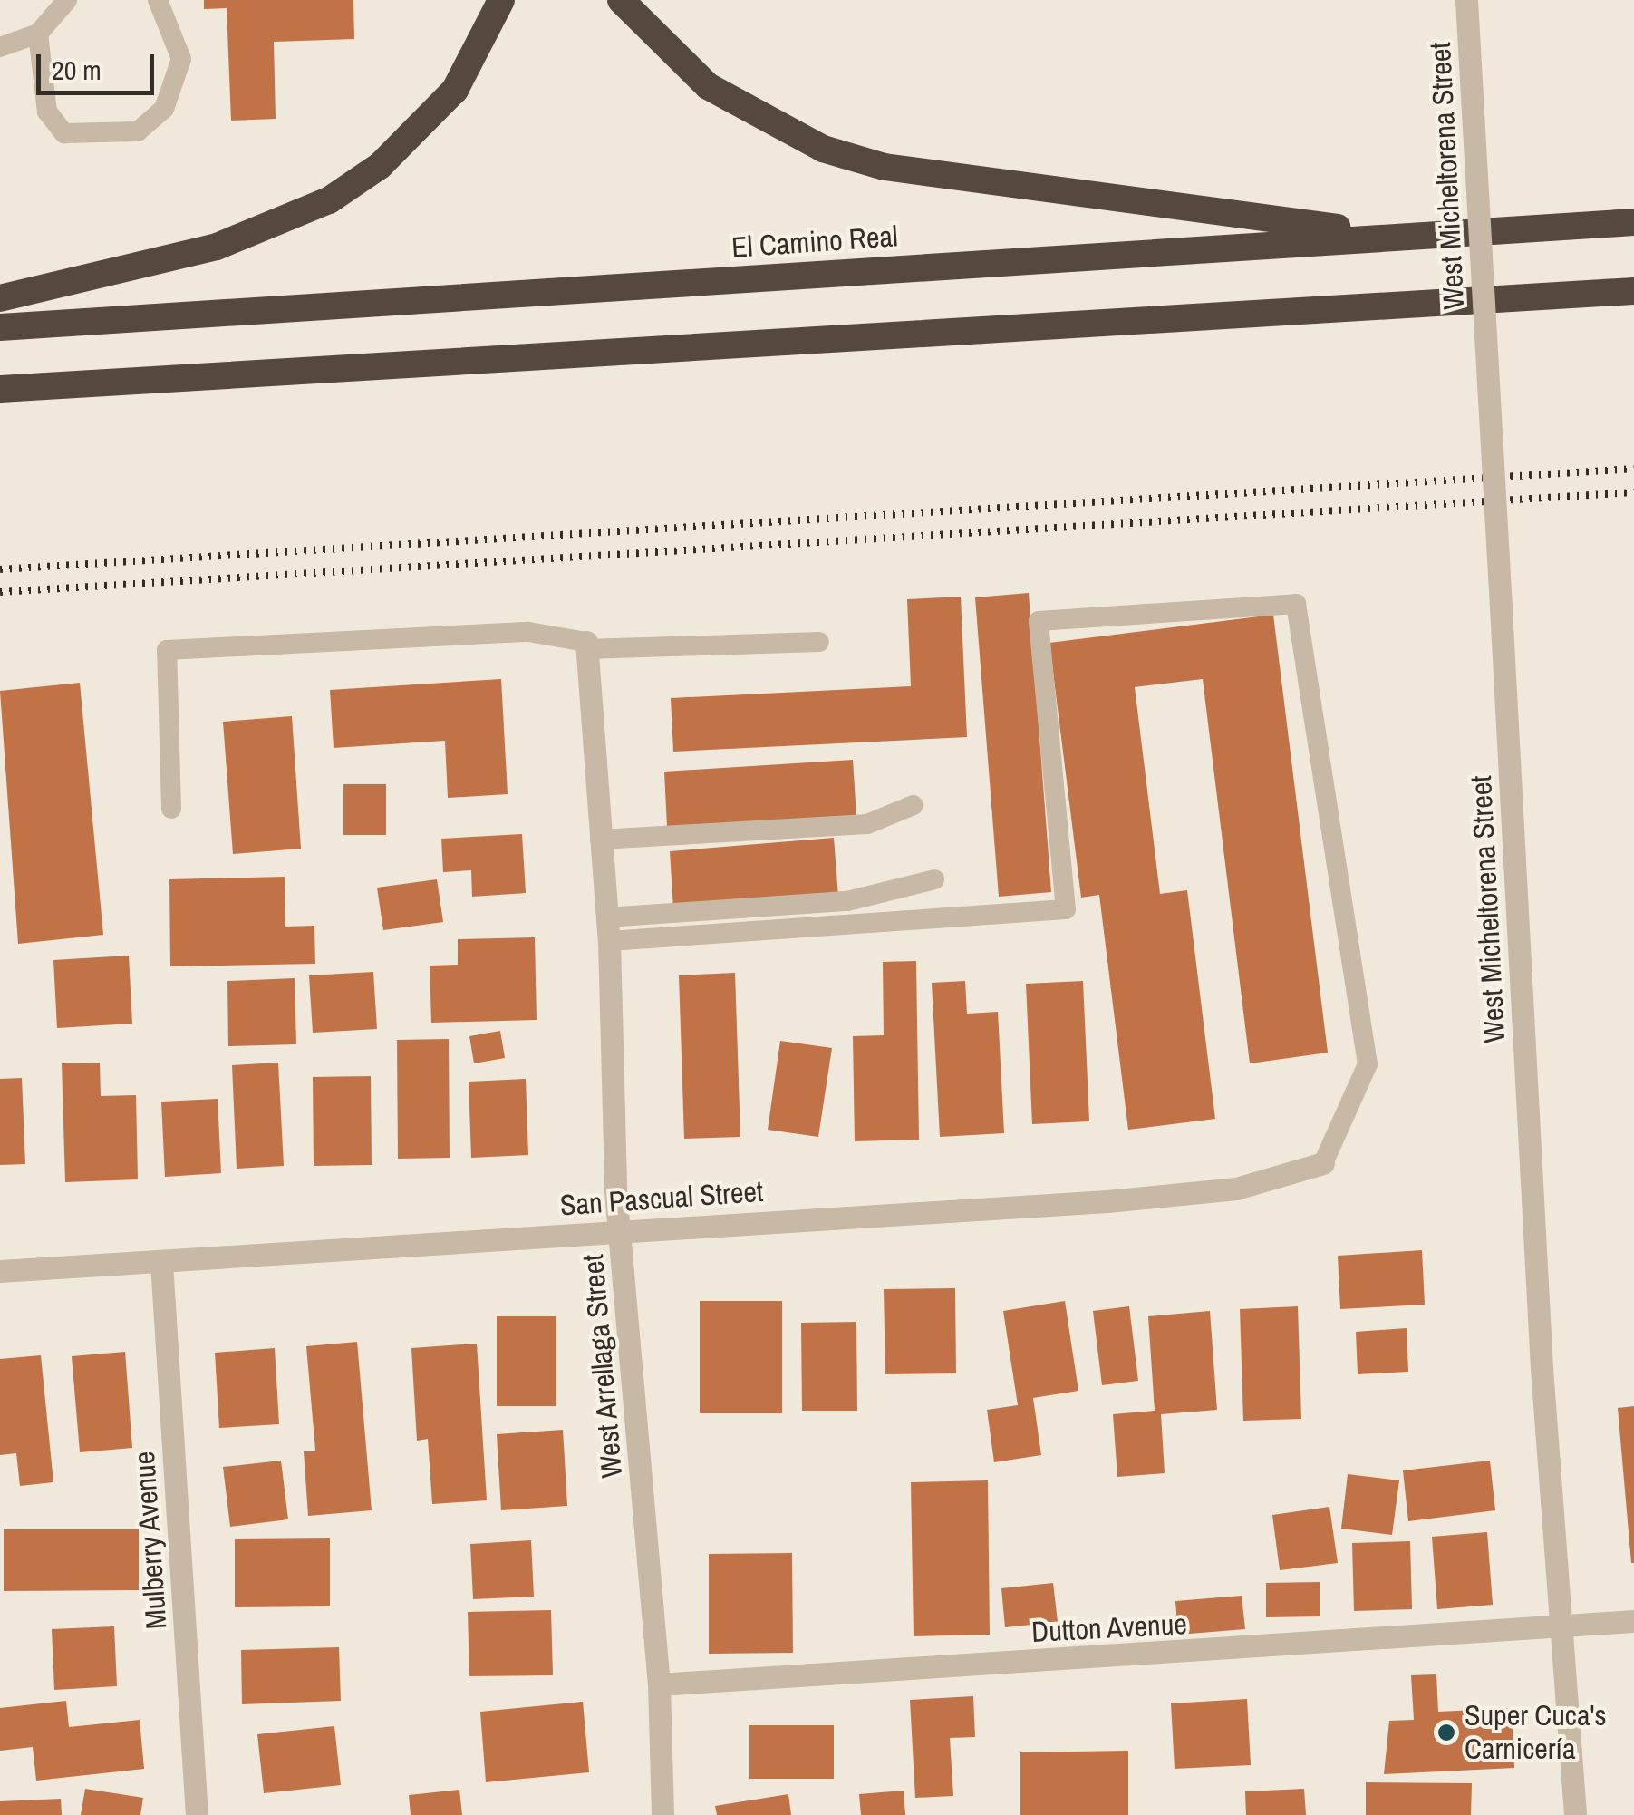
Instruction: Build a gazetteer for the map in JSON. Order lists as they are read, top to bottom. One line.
{"streets":{"highway":["El Camino Real"],"street":["West Micheltorena Street","San Pascual Street","West Arrellaga Street","Mulberry Avenue","Dutton Avenue"]},"crossings":[["West Micheltorena Street","Dutton Avenue"],["San Pascual Street","West Arrellaga Street"],["San Pascual Street","Mulberry Avenue"],["West Arrellaga Street","Dutton Avenue"]],"places":["Super Cuca's Carnicería"],"scale_bar":"20 m"}
